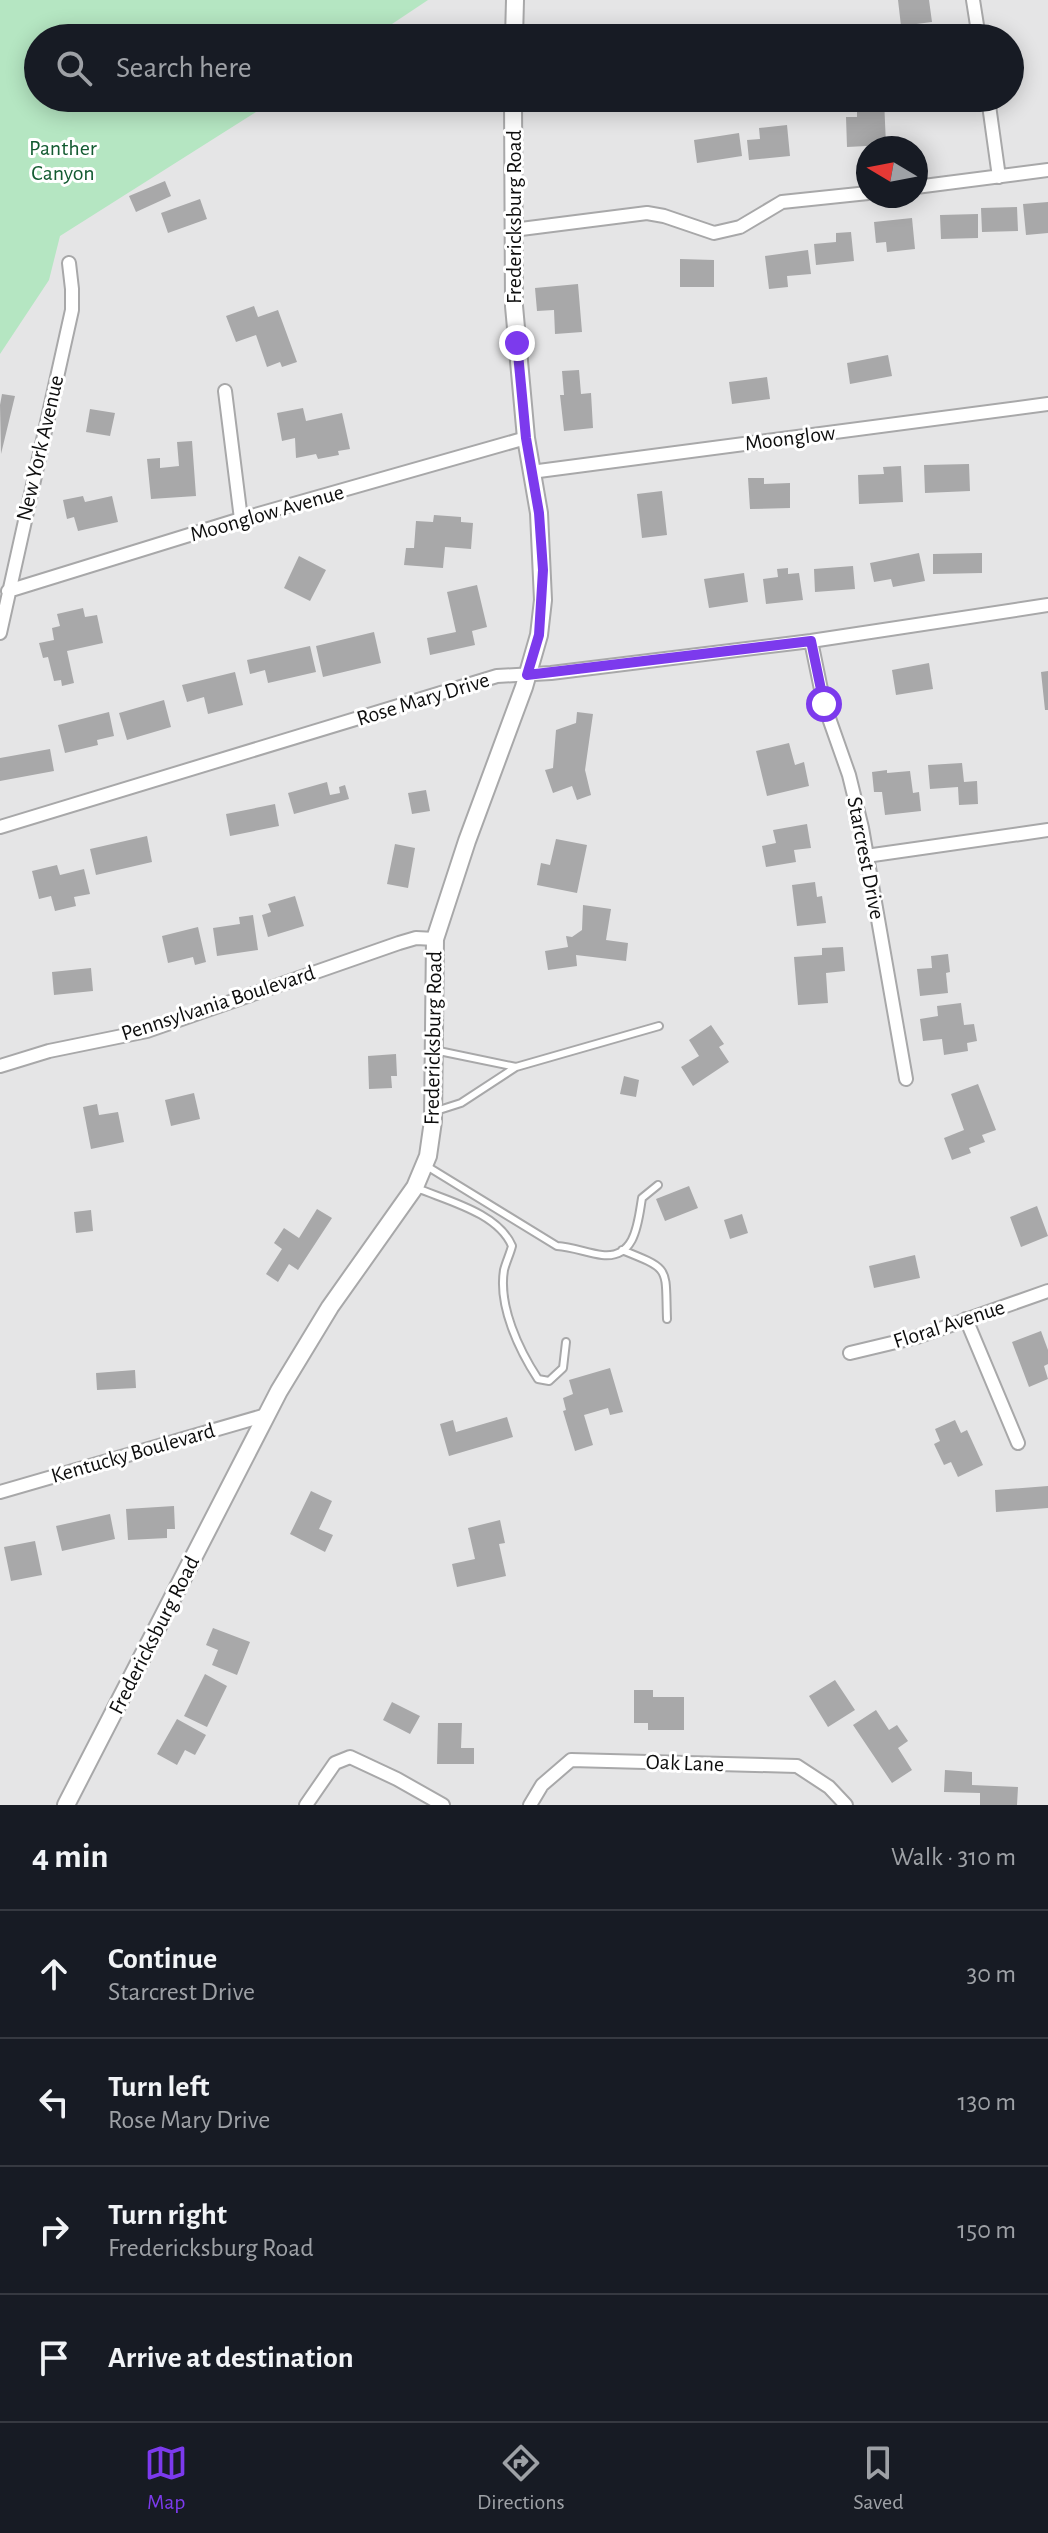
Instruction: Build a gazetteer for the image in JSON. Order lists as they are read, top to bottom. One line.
{"streets":{"street":["Fredericksburg Road","Moonglow","New York Avenue","Moonglow Avenue","Rose Mary Drive","Starcrest Drive","Pennsylvania Boulevard","Floral Avenue","Kentucky Boulevard","Oak Lane"]},"crossings":[["Fredericksburg Road","Moonglow"],["Fredericksburg Road","Moonglow Avenue"],["Fredericksburg Road","Rose Mary Drive"],["Fredericksburg Road","Pennsylvania Boulevard"],["Fredericksburg Road","Kentucky Boulevard"],["New York Avenue","Moonglow Avenue"],["Rose Mary Drive","Starcrest Drive"]],"parks":["Panther Canyon"],"north":"left","page":{"search":"Search here","heading":["4 min","Walk · 310 m"],"list":[["Continue","Starcrest Drive","30 m"],["Turn left","Rose Mary Drive","130 m"],["Turn right","Fredericksburg Road","150 m"],"Arrive at destination"],"nav":["Map","Directions","Saved"]}}
